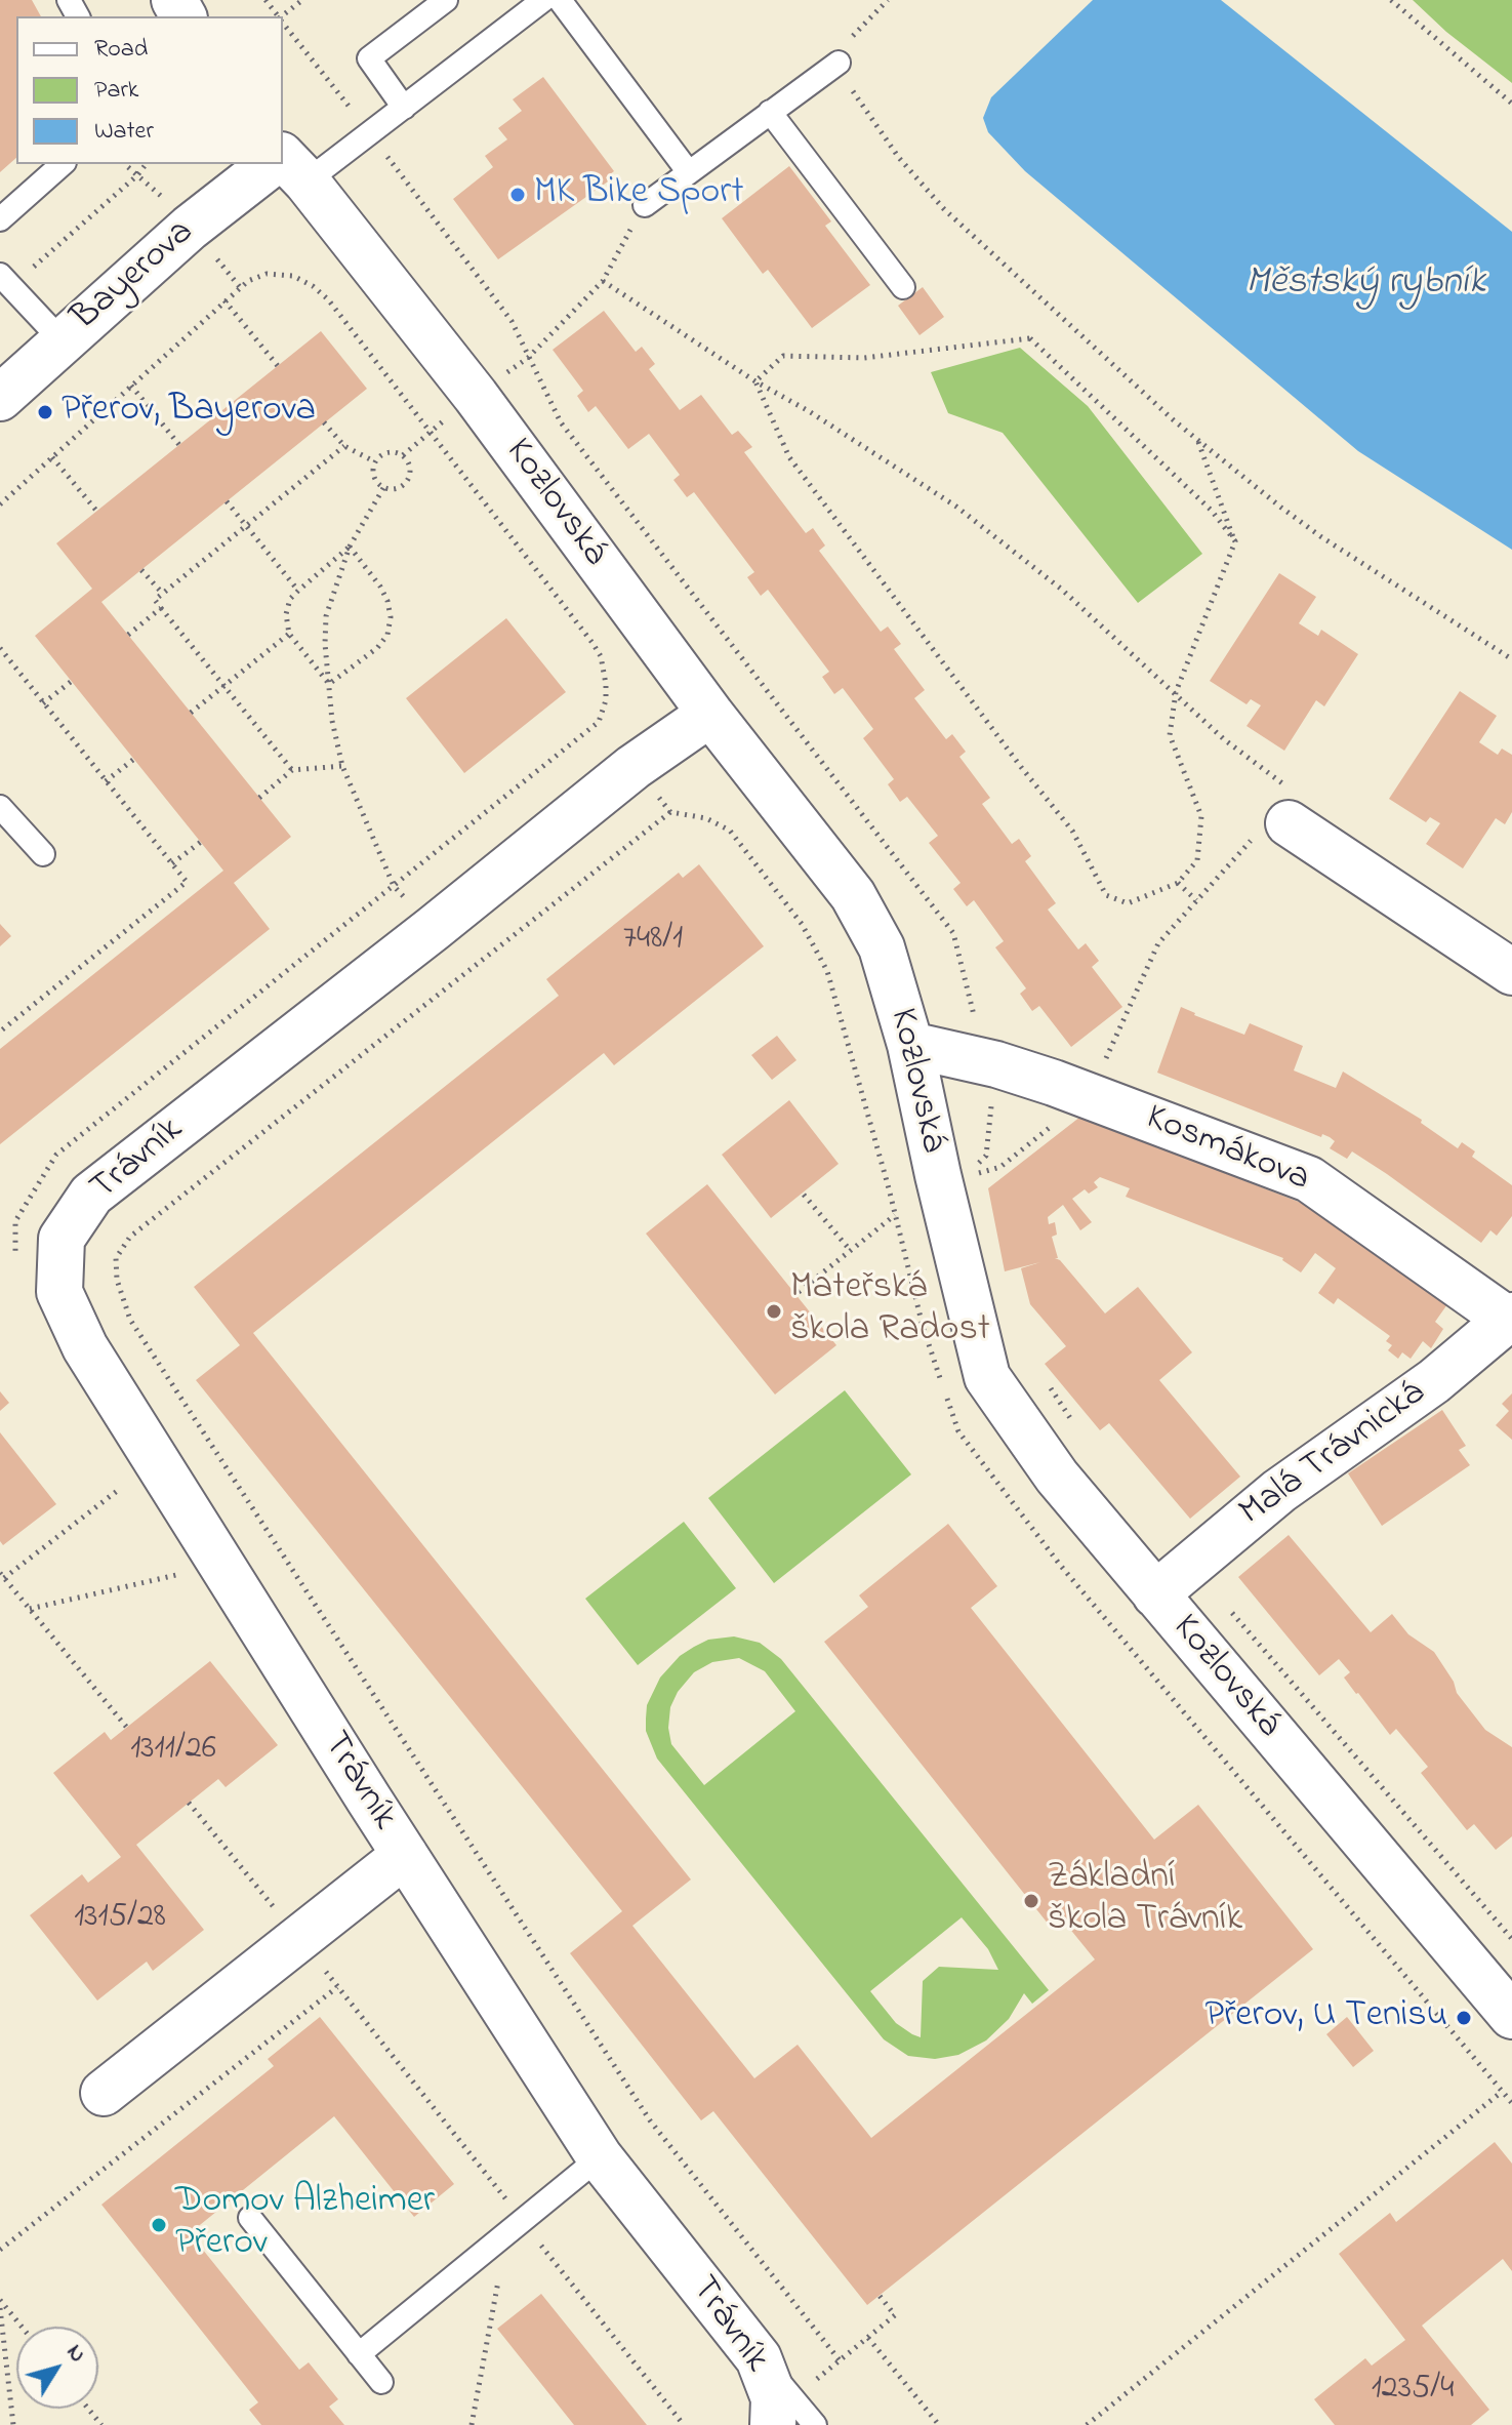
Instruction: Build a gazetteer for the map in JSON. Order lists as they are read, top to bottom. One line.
{"streets":{"street":["Bayerova","Kozlovská","Kosmákova","Trávník","Malá Trávnická"]},"crossings":[["Kozlovská","Kosmákova"],["Kozlovská","Trávník"],["Kozlovská","Malá Trávnická"],["Kosmákova","Malá Trávnická"]],"water":["Městský rybník"],"places":["MK Bike Sport","Přerov, Bayerova","Mateřská škola Radost","Základní škola Trávník","Přerov, U Tenisu","Domov Alzheimer Přerov"],"house_numbers":["748/1","1311/26","1315/28","1235/4"],"legend":["Road","Park","Water"],"north":"top right"}
